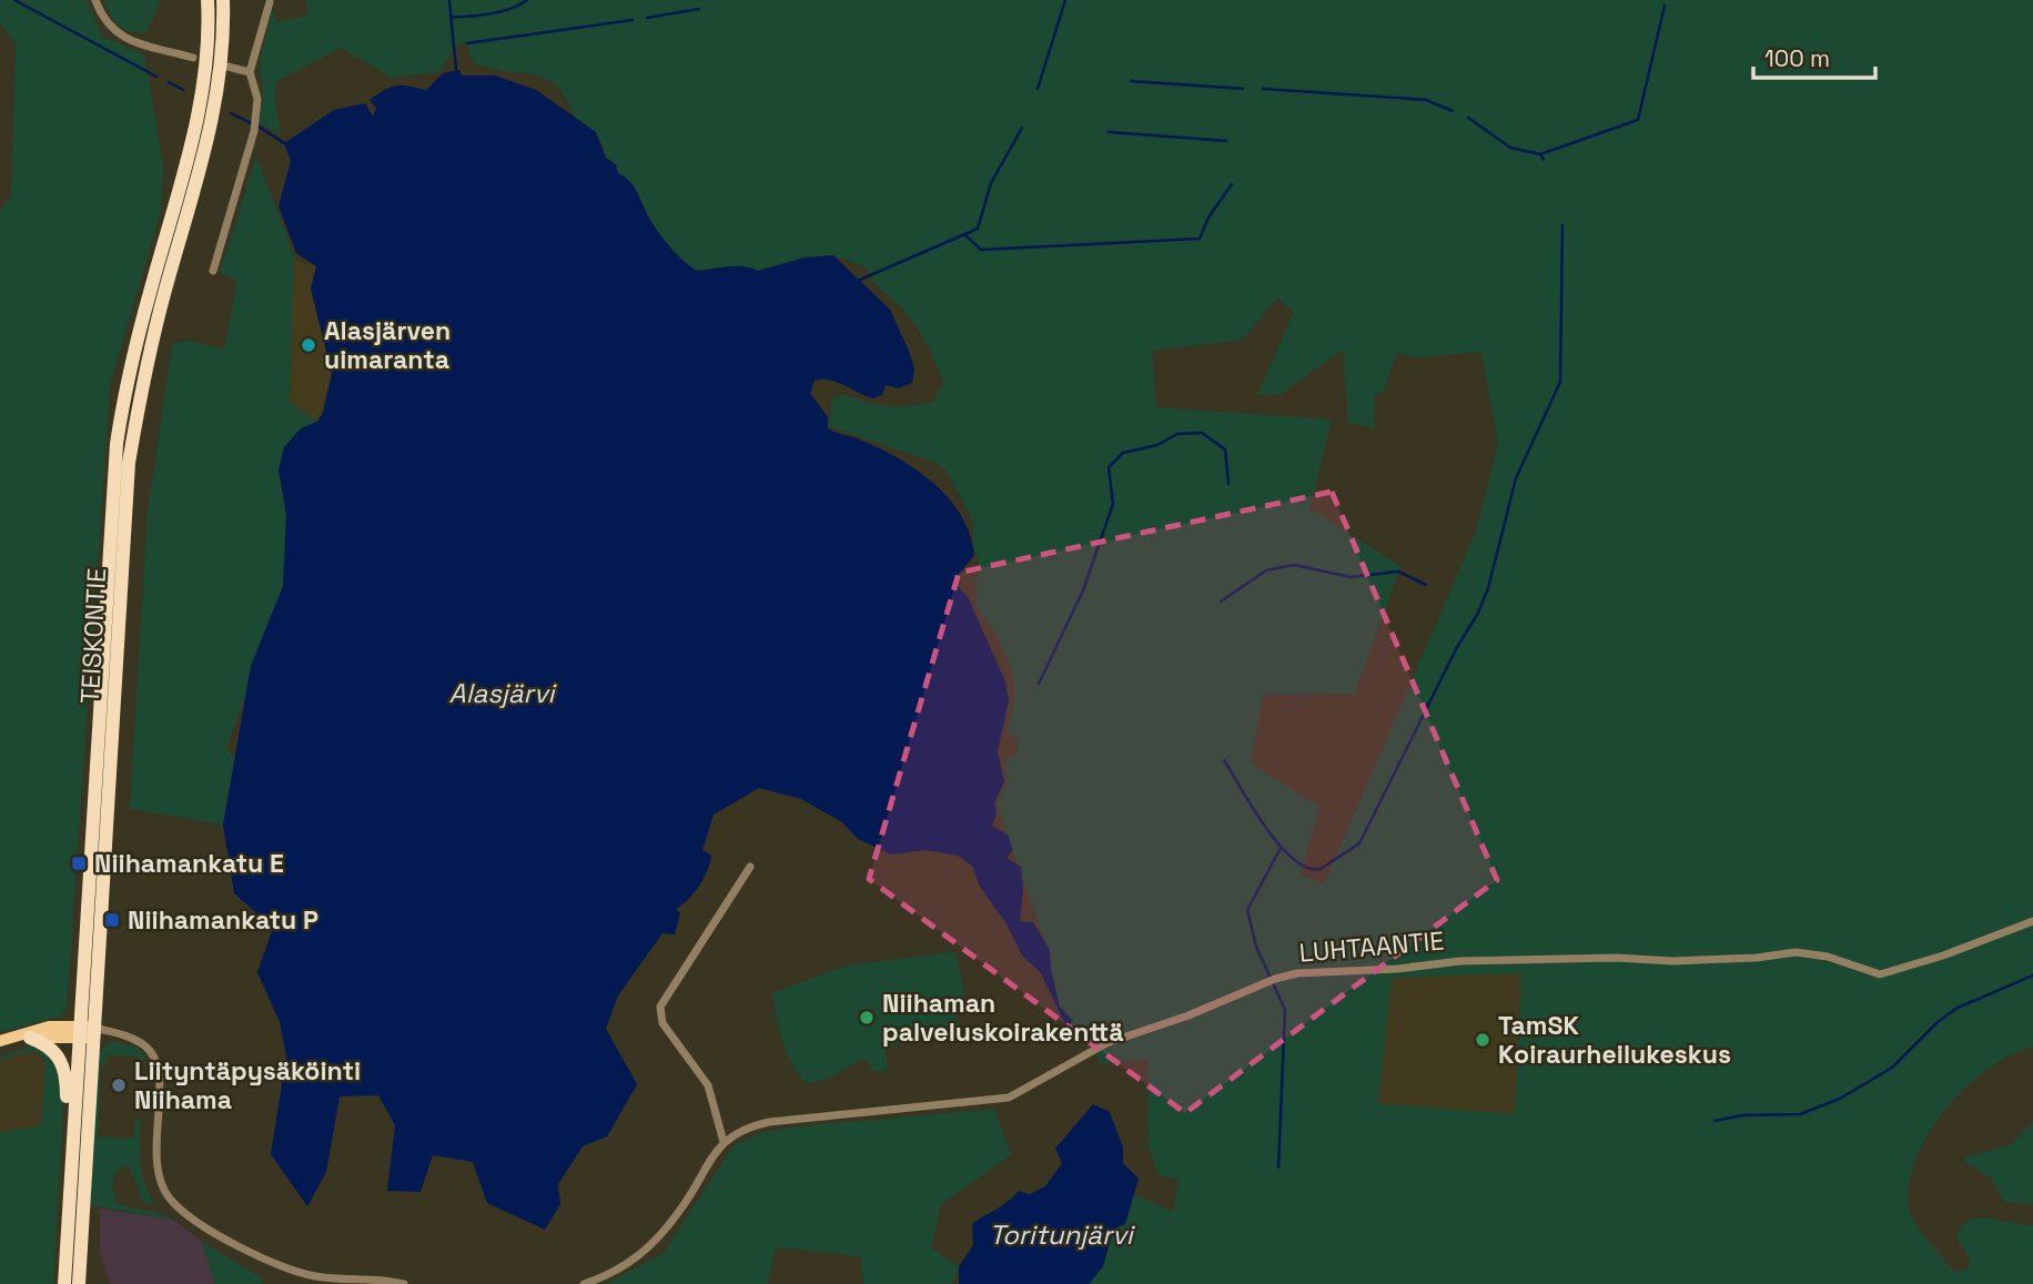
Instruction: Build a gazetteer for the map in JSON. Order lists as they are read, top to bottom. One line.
{"streets":{"highway":["TEISKONTIE"],"street":["LUHTAANTIE"]},"water":["Alasjärvi","Toritunjärvi"],"places":{"other":["Alasjärven uimaranta","Niihaman palveluskoirakenttä","TamSK Koiraurheilukeskus","Liityntäpysäköinti Niihama"],"transit":["Niihamankatu E","Niihamankatu P"]},"scale_bar":"100 m"}
